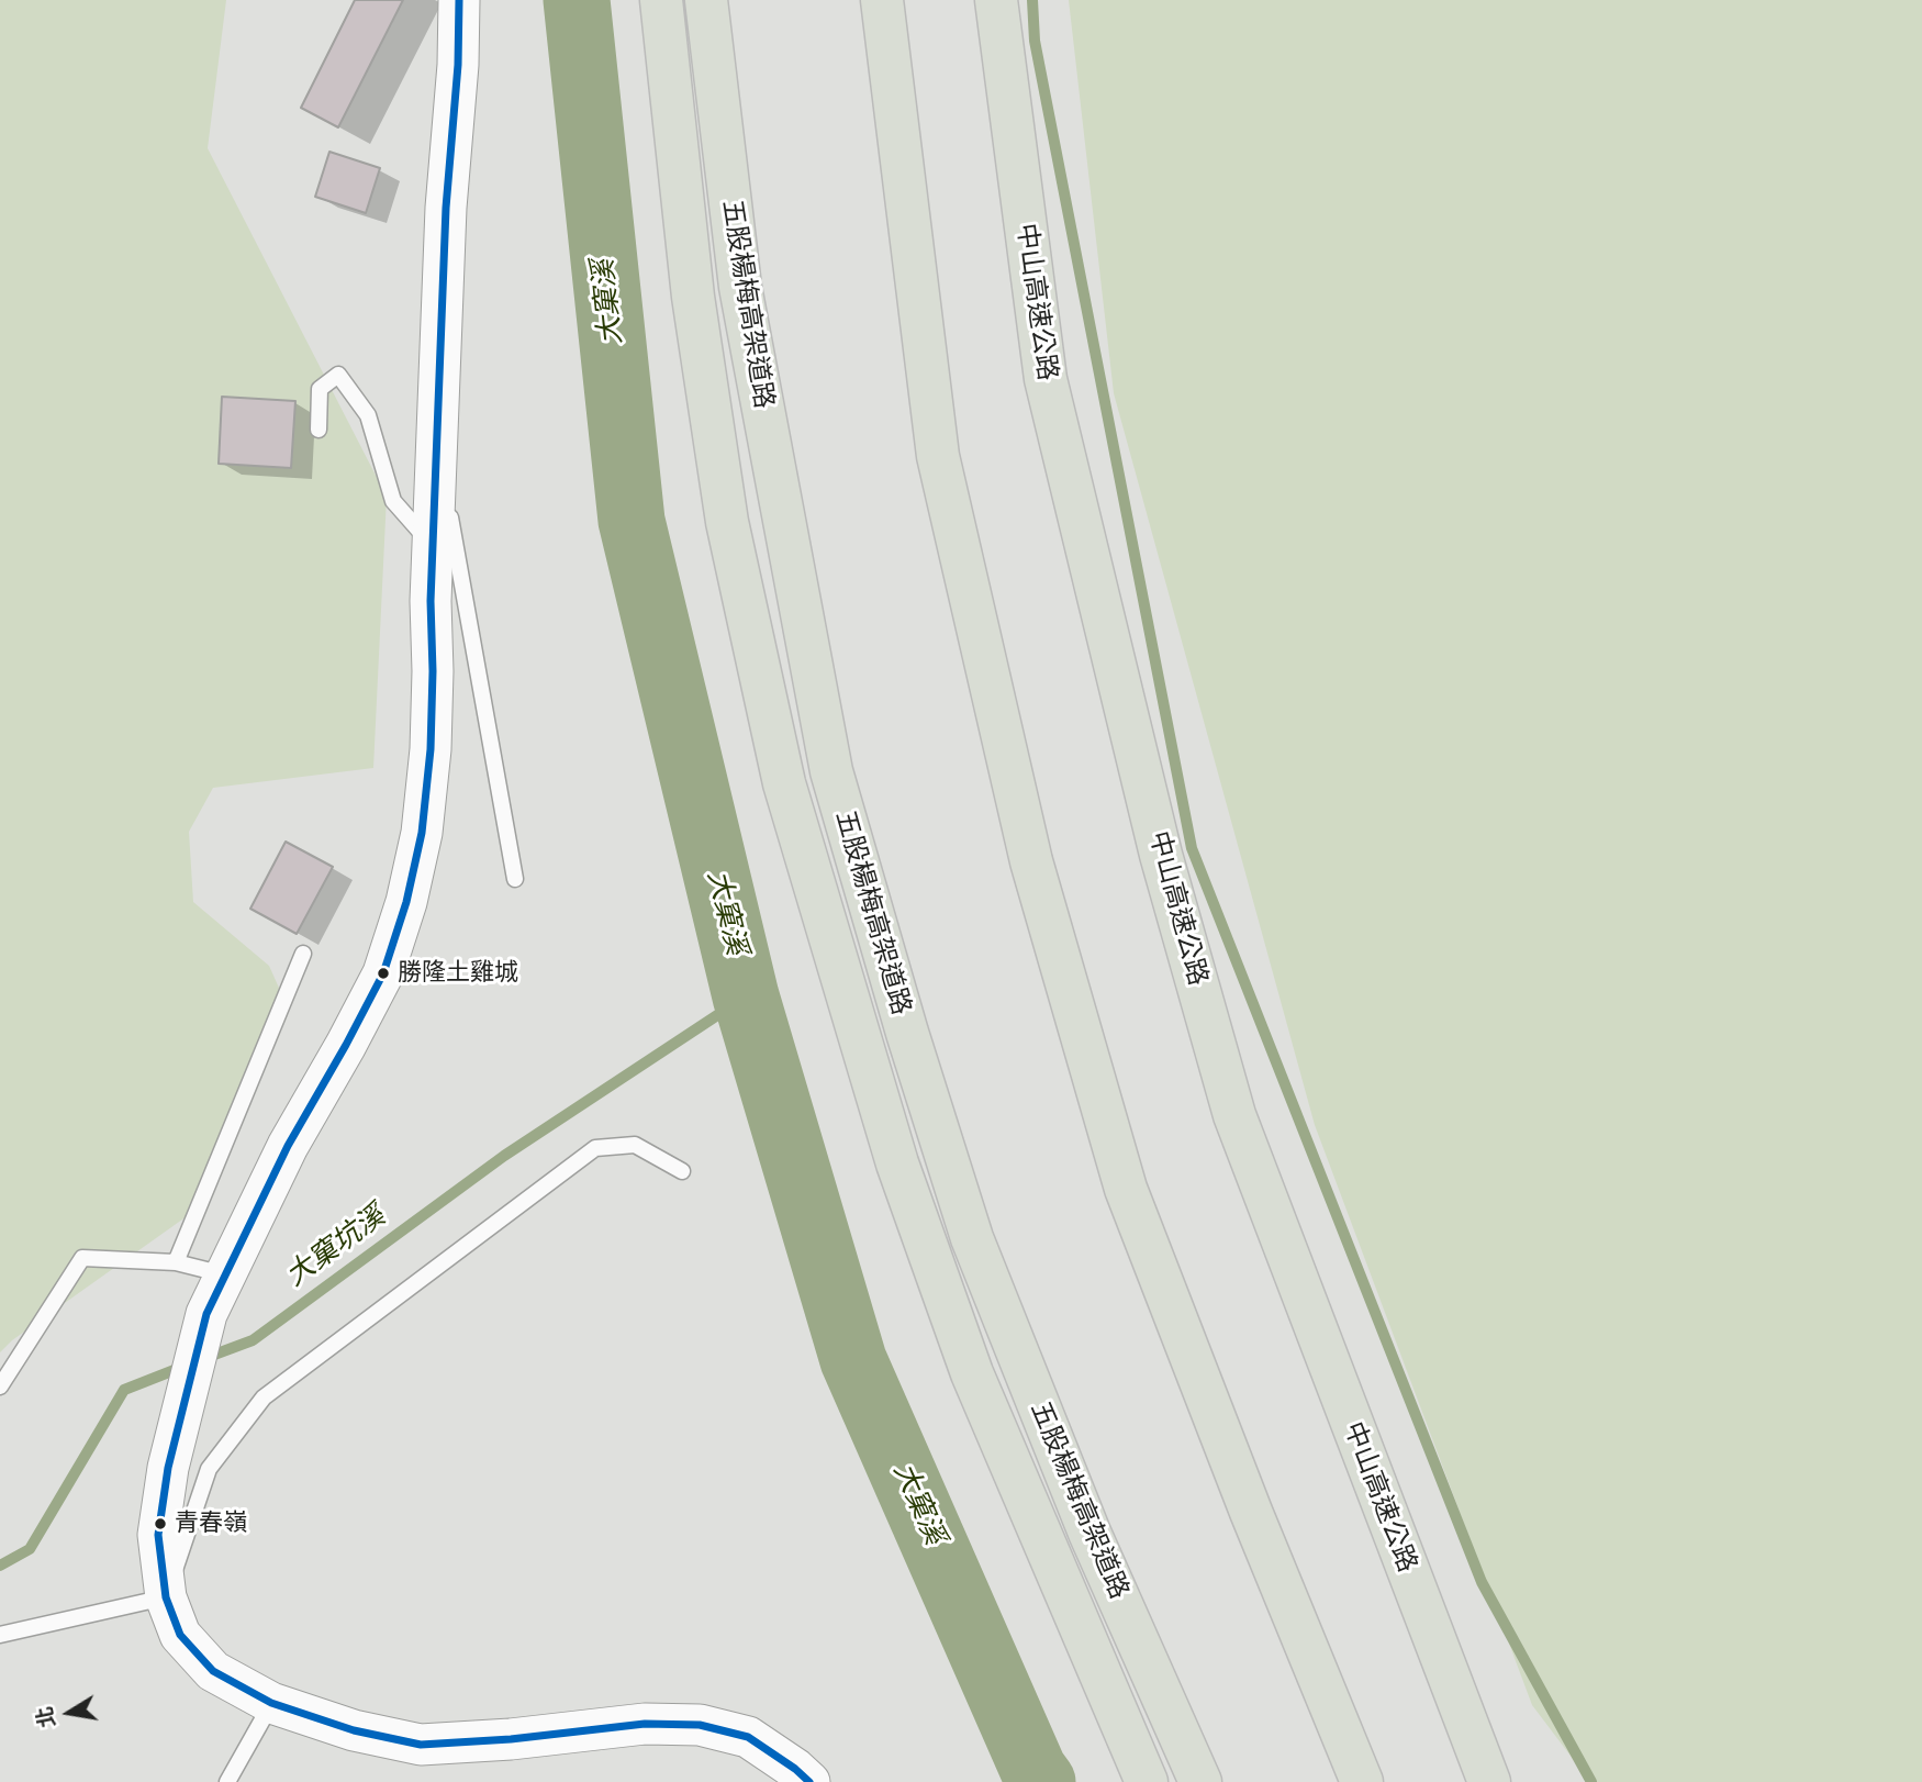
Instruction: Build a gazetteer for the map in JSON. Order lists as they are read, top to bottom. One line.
{"streets":{"highway":["中山高速公路","五股楊梅高架道路"]},"water":["大窠溪","大窠坑溪"],"places":["勝隆土雞城","青春嶺"],"north":"left"}
